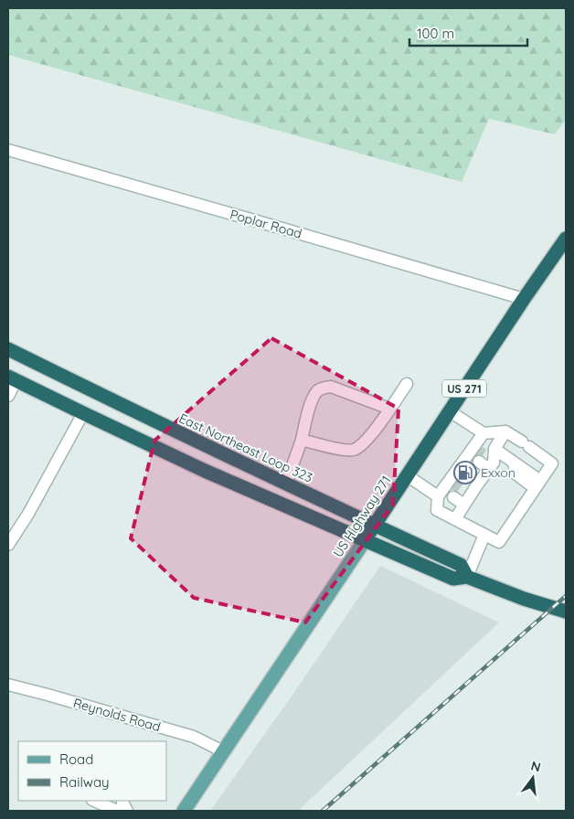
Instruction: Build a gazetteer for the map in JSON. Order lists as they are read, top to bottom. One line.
{"streets":{"highway":["US 271","East Northeast Loop 323","US Highway 271"],"street":["Poplar Road","Reynolds Road"]},"crossings":[["Poplar Road","US Highway 271"],["East Northeast Loop 323","US Highway 271"],["US Highway 271","Reynolds Road"]],"places":{"fuel station":["Exxon"]},"legend":["Road","Railway"],"scale_bar":"100 m","north":"top"}
